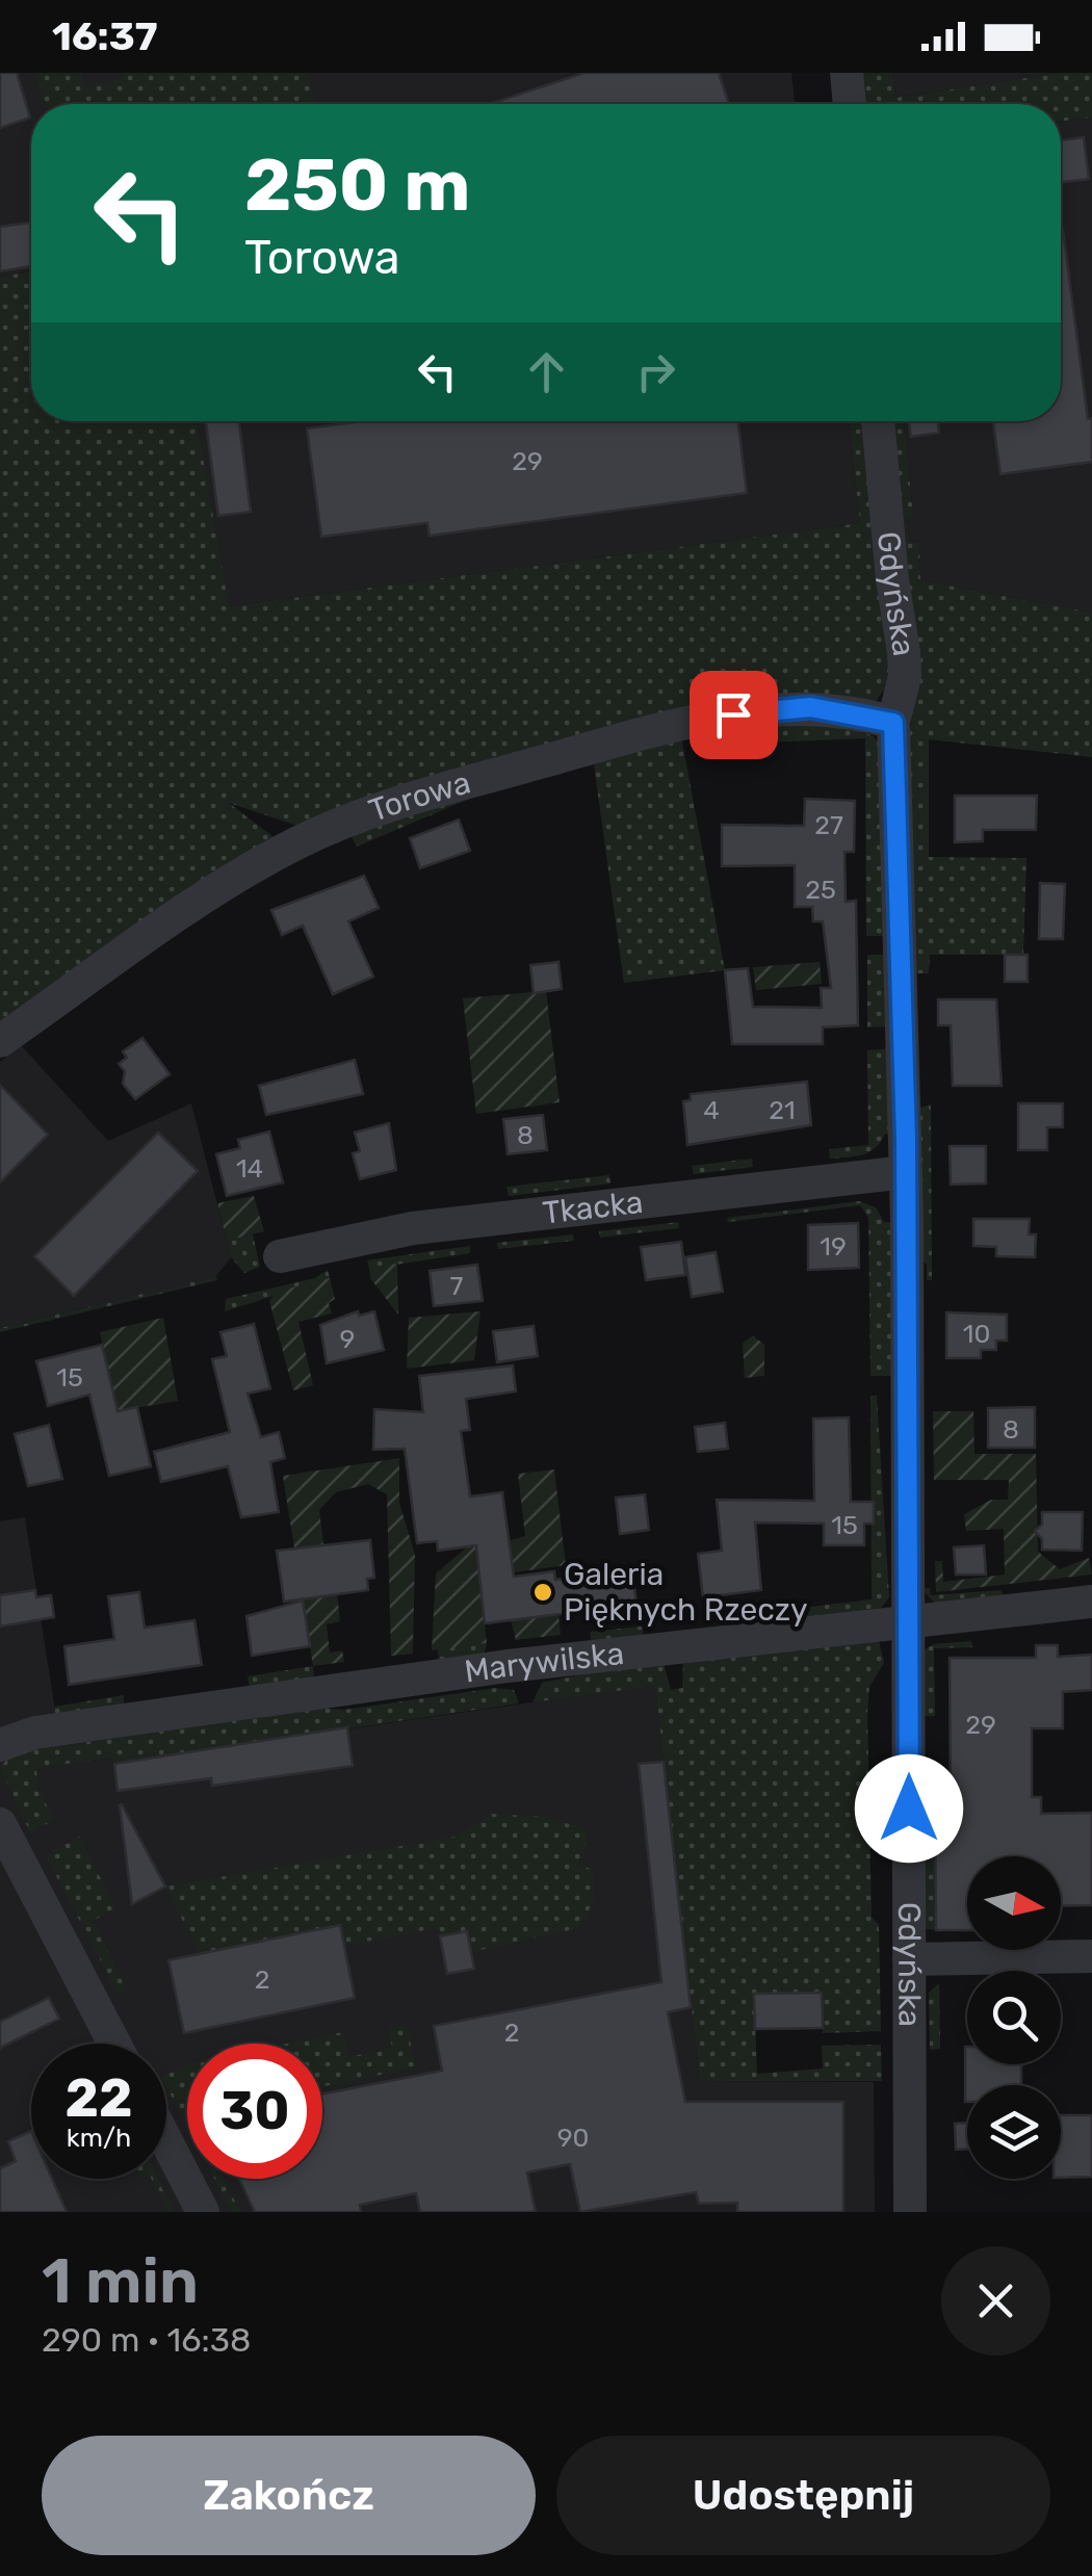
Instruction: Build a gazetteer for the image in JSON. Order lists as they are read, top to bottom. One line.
{"streets":{"street":["Gdyńska","Torowa","Tkacka","Marywilska"]},"crossings":[["Gdyńska","Torowa"],["Gdyńska","Tkacka"],["Gdyńska","Marywilska"]],"places":["Galeria Pięknych Rzeczy"],"house_numbers":["29","27","25","4","21","8","14","19","7","10","9","15","8","15","29","2","2","90"],"north":"right","page":{"status":"16:37","turn":["250 m","Torowa"],"speed":"22 km/h","limit":"30","heading":["1 min","290 m · 16:38"],"buttons":["Zakończ","Udostępnij"]}}
